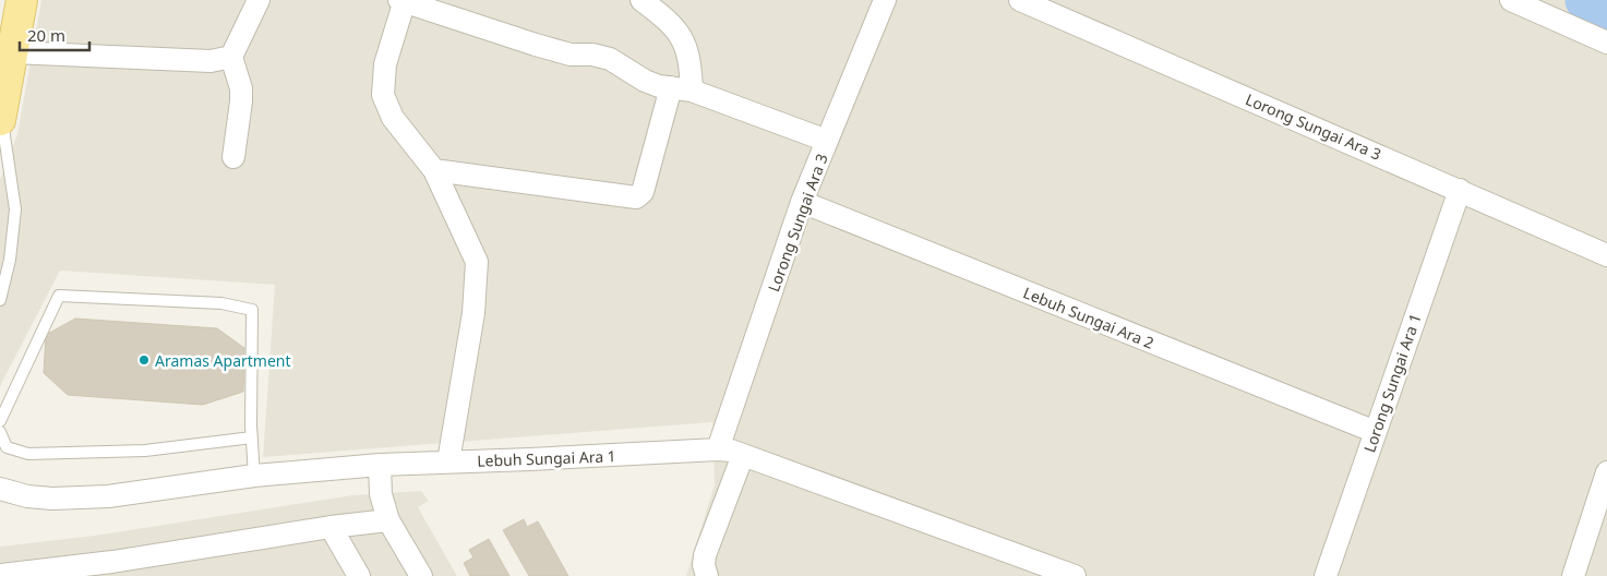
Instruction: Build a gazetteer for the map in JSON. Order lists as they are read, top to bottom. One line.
{"streets":{"street":["Lorong Sungai Ara 3","Lebuh Sungai Ara 2","Lorong Sungai Ara 1","Lebuh Sungai Ara 1"]},"crossings":[["Lorong Sungai Ara 3","Lebuh Sungai Ara 2"],["Lorong Sungai Ara 3","Lorong Sungai Ara 1"],["Lorong Sungai Ara 3","Lebuh Sungai Ara 1"],["Lebuh Sungai Ara 2","Lorong Sungai Ara 1"]],"places":["Aramas Apartment"],"scale_bar":"20 m"}
